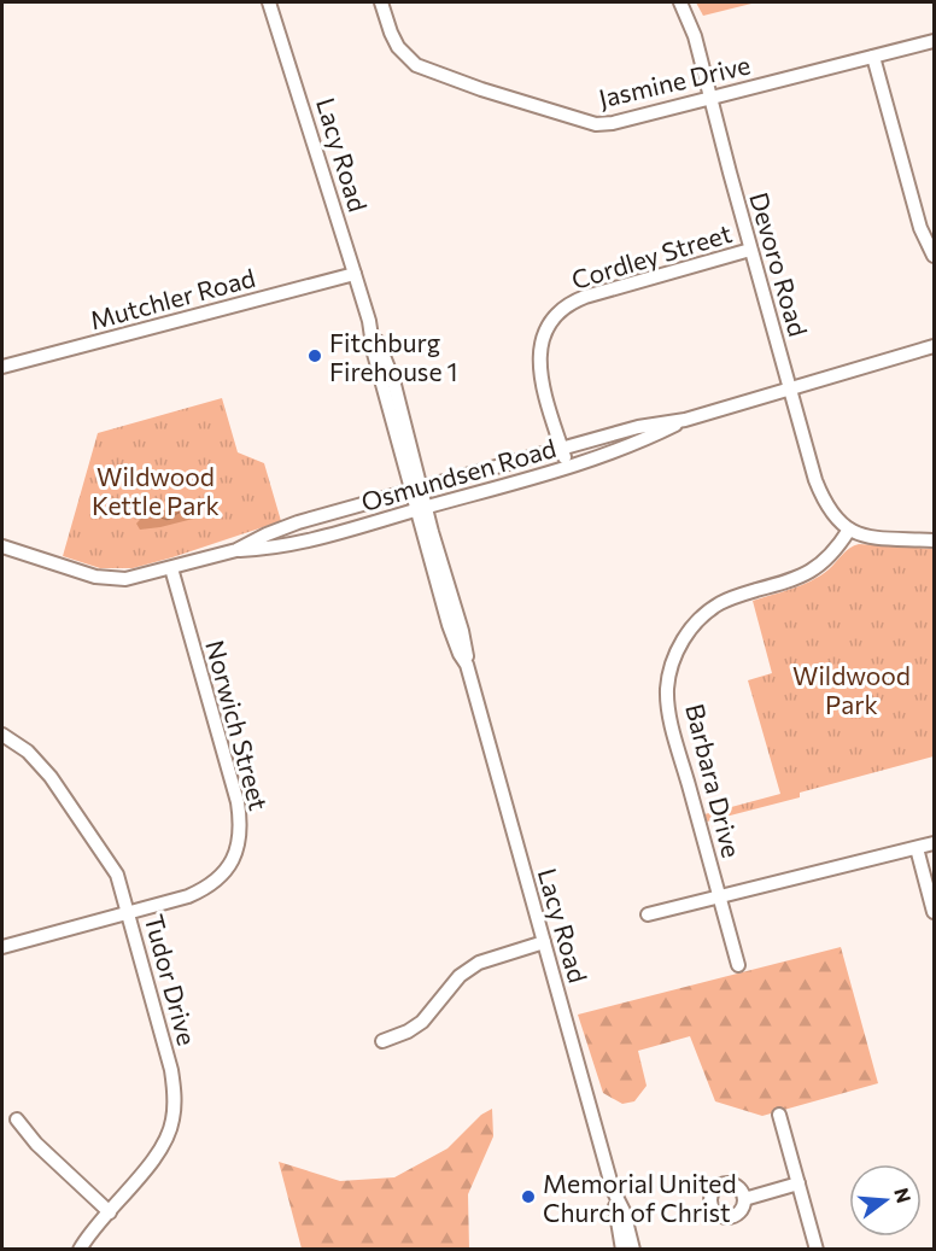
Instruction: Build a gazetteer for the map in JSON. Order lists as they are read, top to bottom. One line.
{"streets":{"street":["Jasmine Drive","Lacy Road","Cordley Street","Devoro Road","Mutchler Road","Osmundsen Road","Norwich Street","Barbara Drive","Tudor Drive"]},"crossings":[["Jasmine Drive","Devoro Road"],["Lacy Road","Mutchler Road"],["Lacy Road","Osmundsen Road"],["Cordley Street","Devoro Road"],["Cordley Street","Osmundsen Road"],["Devoro Road","Osmundsen Road"],["Devoro Road","Barbara Drive"],["Osmundsen Road","Norwich Street"],["Norwich Street","Tudor Drive"]],"parks":["Wildwood Kettle Park","Wildwood Park"],"places":["Fitchburg Firehouse 1","Memorial United Church of Christ"],"north":"right"}
